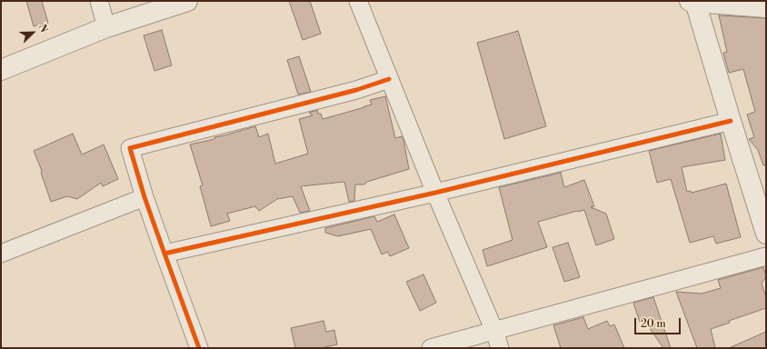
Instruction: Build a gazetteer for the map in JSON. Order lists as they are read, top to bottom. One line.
{"scale_bar":"20 m","north":"top right"}
